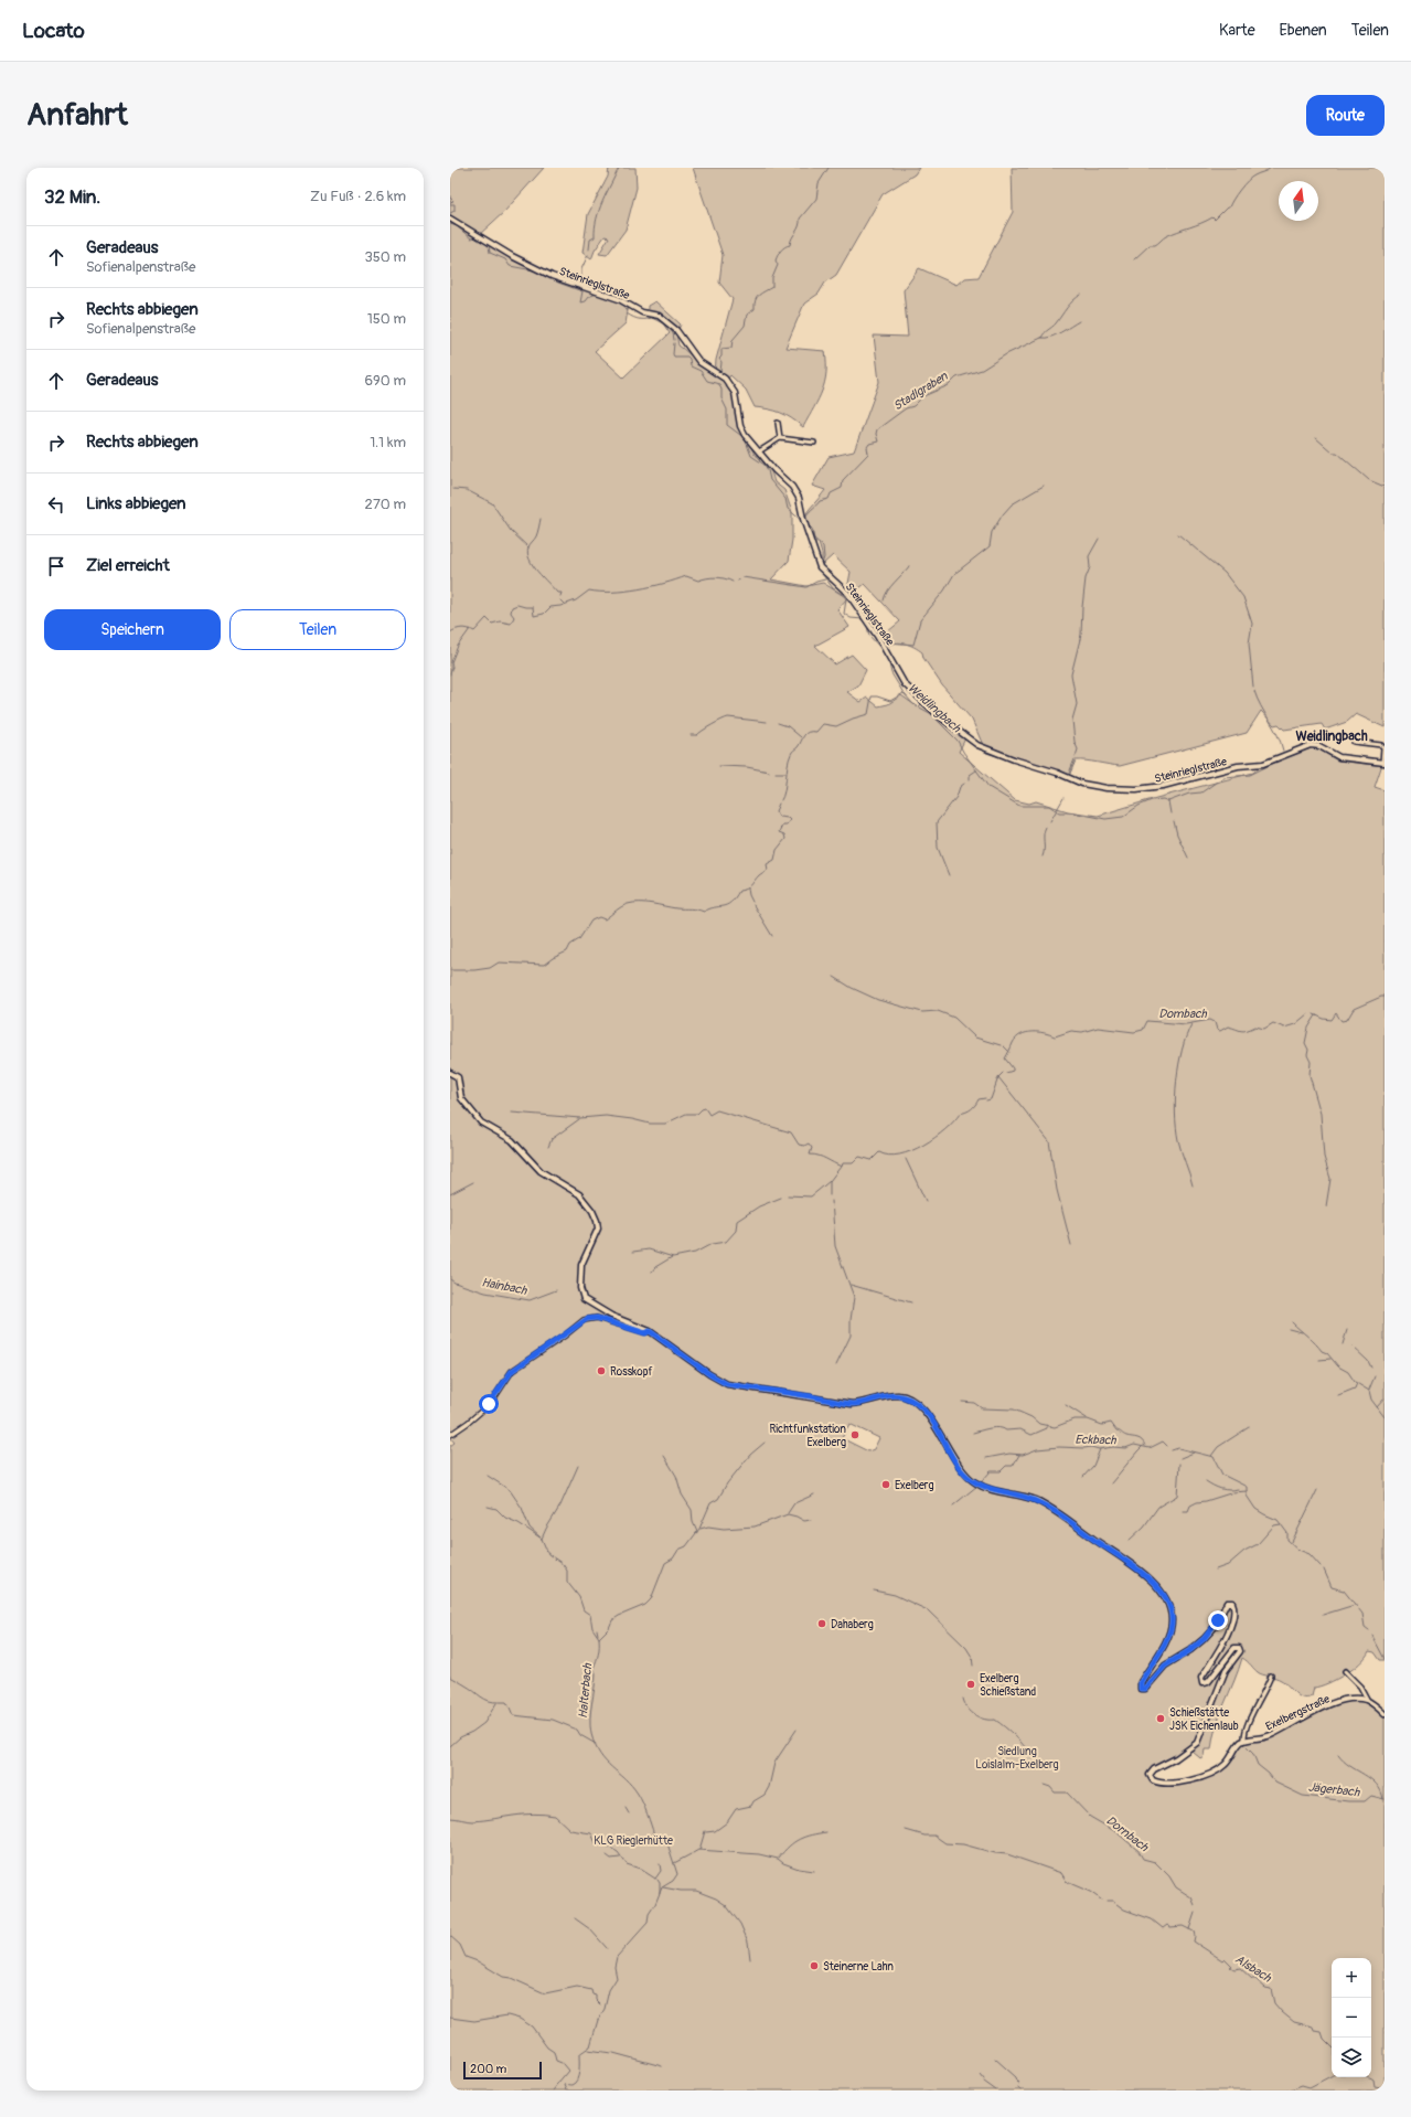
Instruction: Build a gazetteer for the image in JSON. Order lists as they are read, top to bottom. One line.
{"streets":{"main road":["Steinrieglstraße","Exelbergstraße"]},"districts":["Weidlingbach"],"water":["Stadlgraben","Weidlingbach","Dombach","Hainbach","Eckbach","Halterbach","Jägerbach","Dornbach","Alsbach"],"parks":["Siedlung Loislalm-Exelberg","KLG Rieglerhütte"],"places":["Rosskopf","Richtfunkstation Exelberg","Exelberg","Dahaberg","Exelberg Schießstand","Schießstätte JSK Eichenlaub","Steinerne Lahn"],"scale_bar":"200 m","north":"top","page":{"header":"Locato","nav":["Karte","Ebenen","Teilen"],"buttons":["Route",["Speichern","Teilen"]],"title":"Anfahrt","heading":["32 Min.","Zu Fuß · 2.6 km"],"list":[["Geradeaus","Sofienalpenstraße","350 m"],["Rechts abbiegen","Sofienalpenstraße","150 m"],["Geradeaus","690 m"],["Rechts abbiegen","1.1 km"],["Links abbiegen","270 m"],"Ziel erreicht"],"map_buttons":["+","−"],"scale":"200 m"}}
